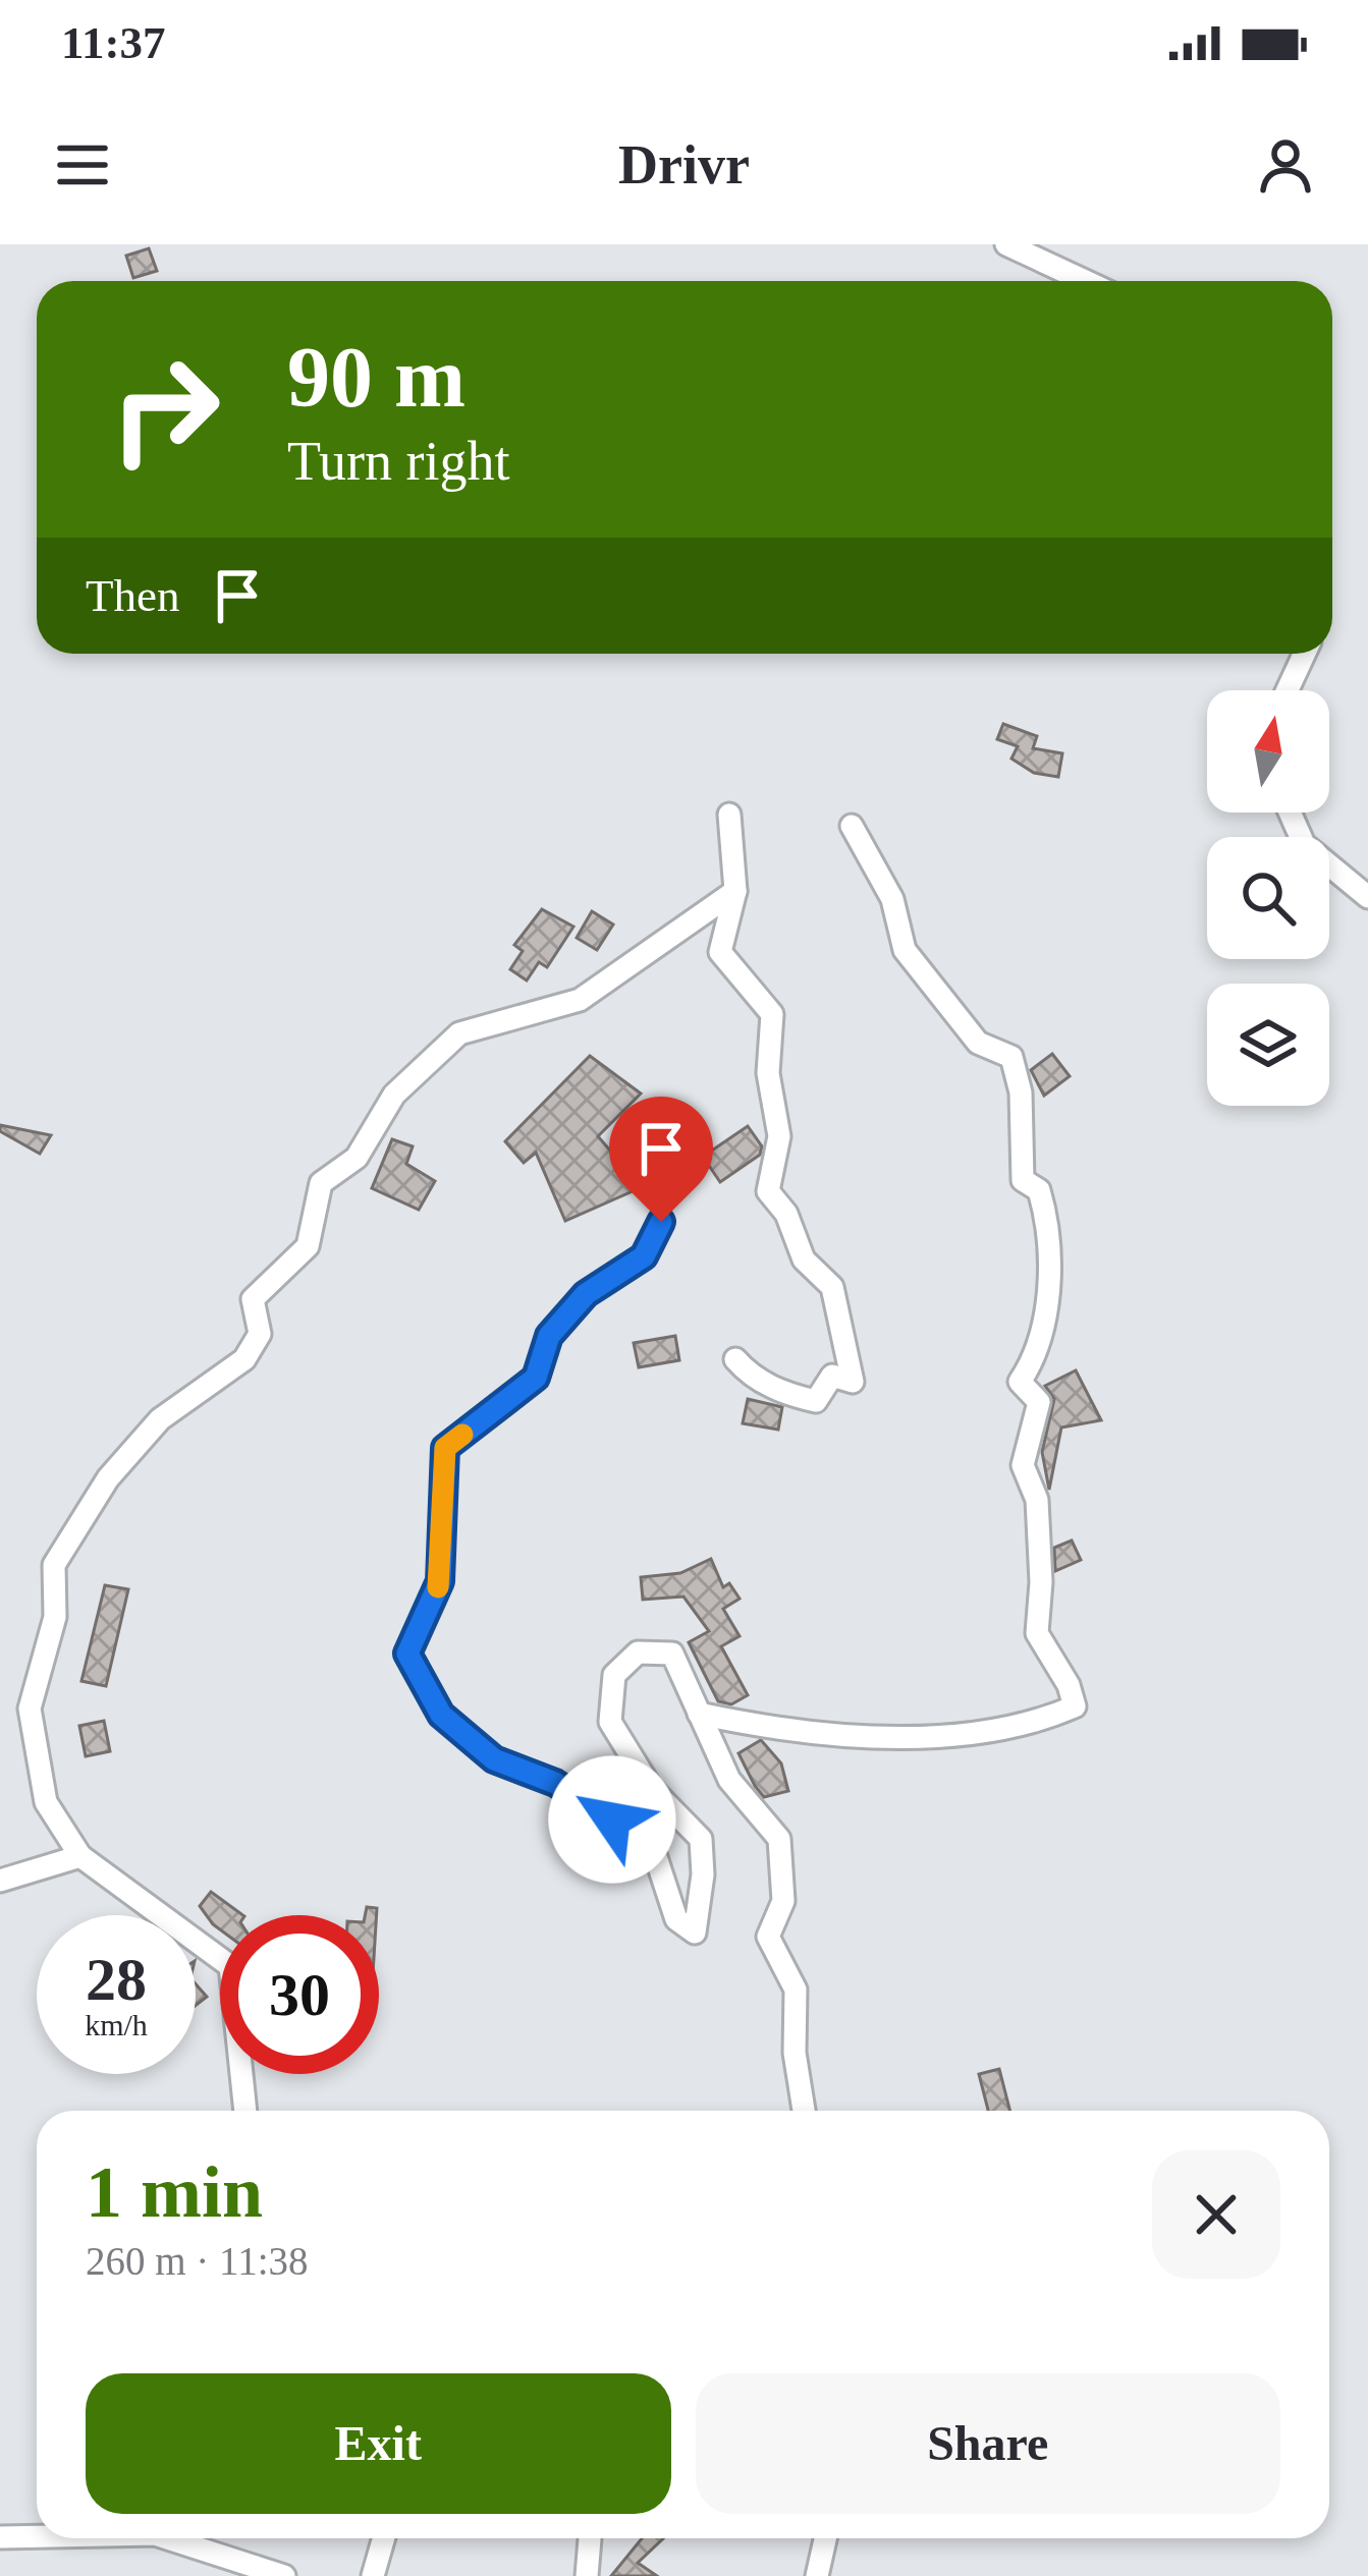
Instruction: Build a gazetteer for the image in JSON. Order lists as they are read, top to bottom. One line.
{"north":"top","page":{"status":"11:37","header":"Drivr","turn":["90 m","Turn right"],"then":"Then","speed":"28 km/h","limit":"30","heading":["1 min","260 m · 11:38"],"buttons":["Exit","Share"]}}
